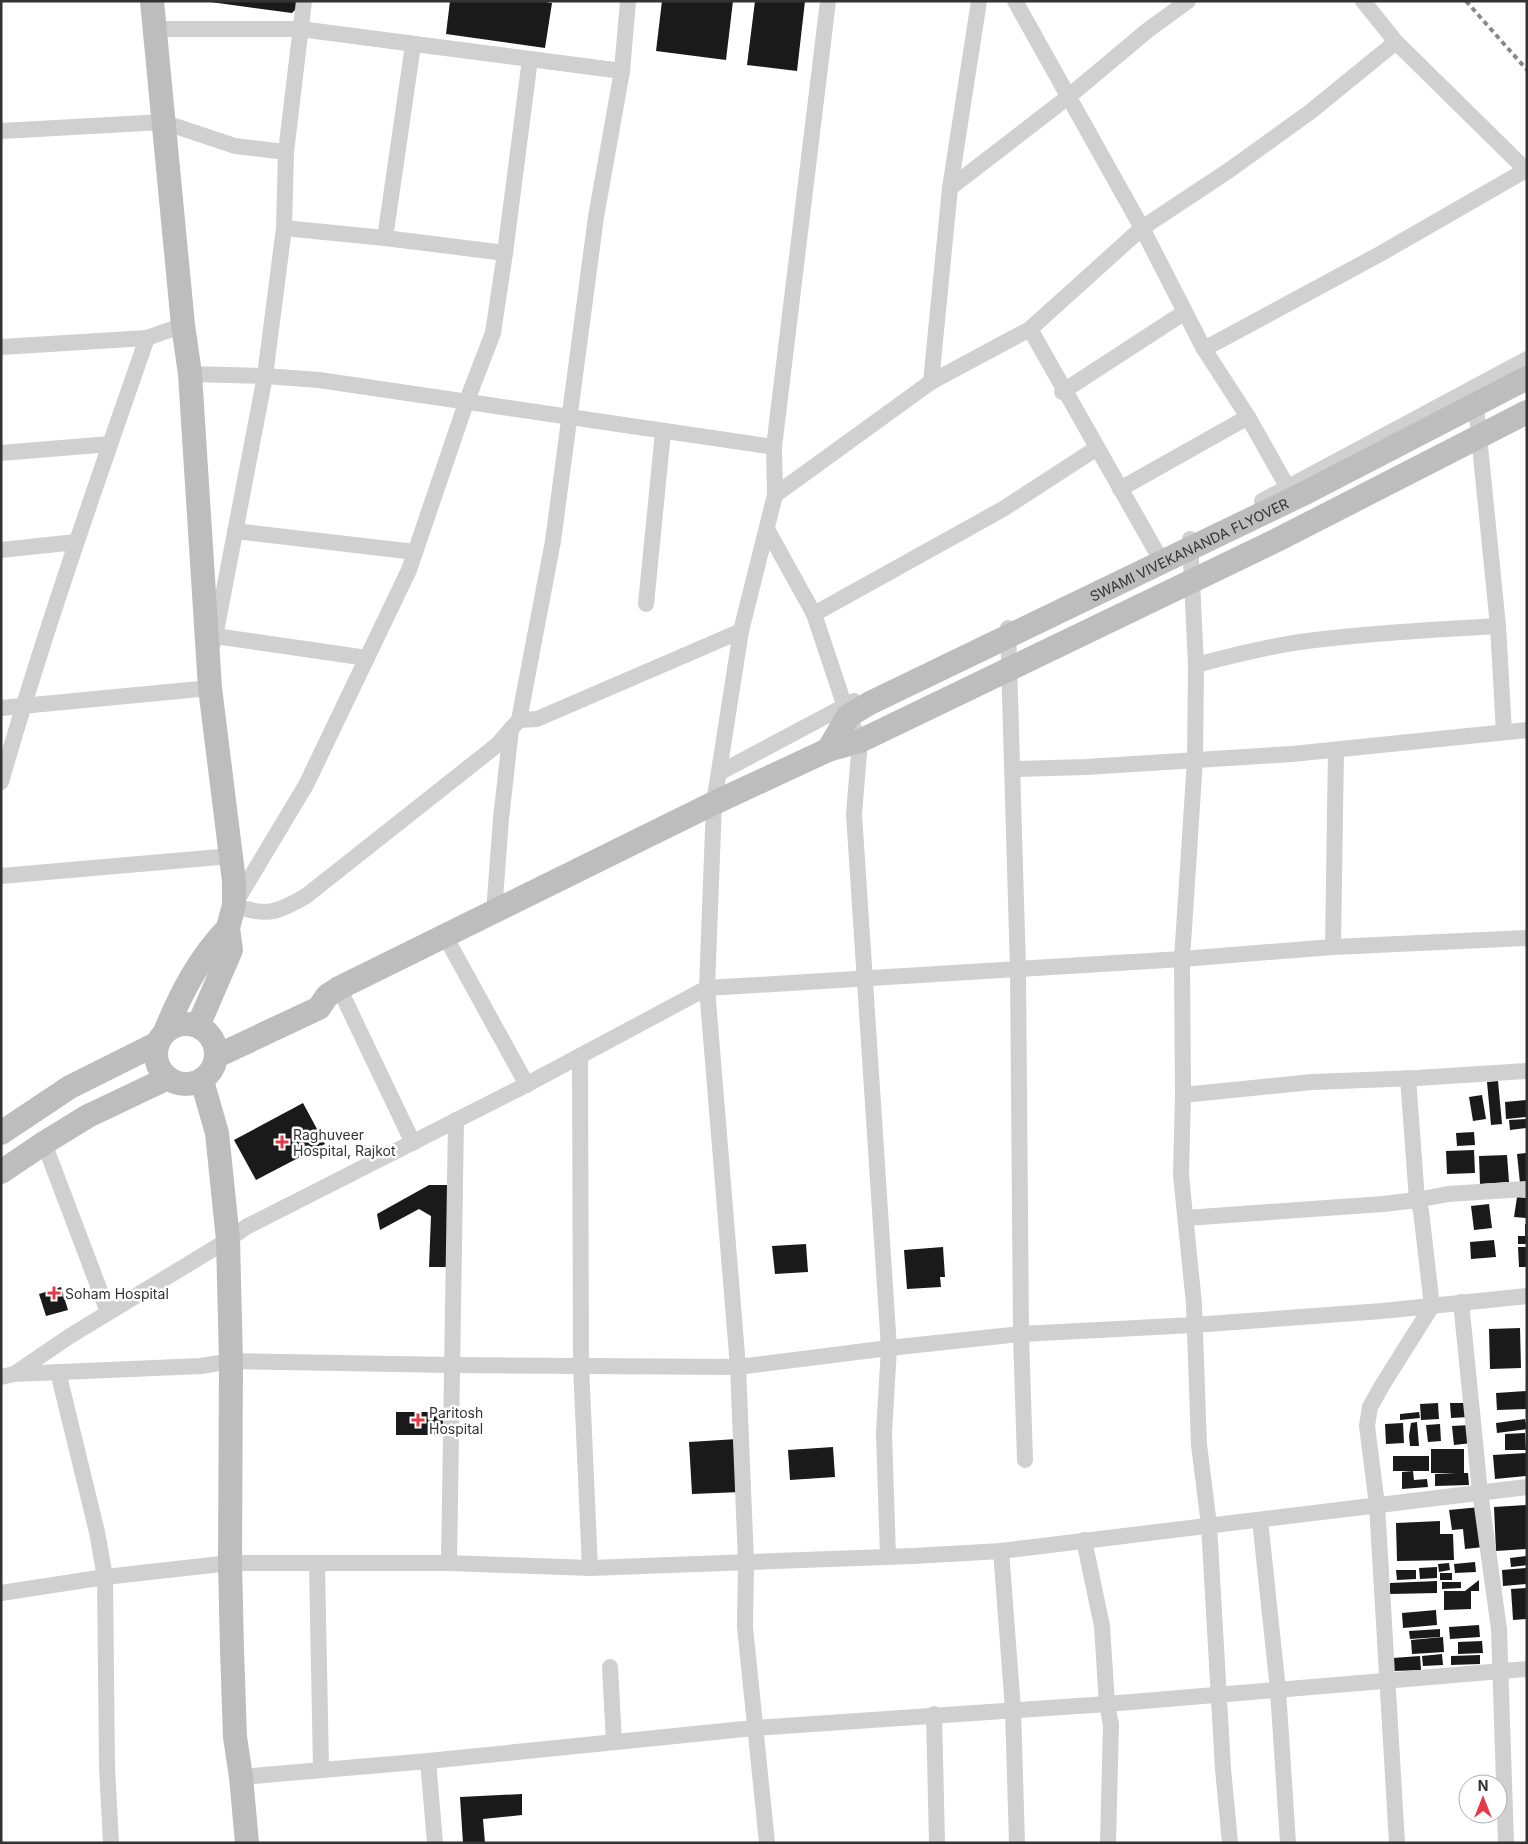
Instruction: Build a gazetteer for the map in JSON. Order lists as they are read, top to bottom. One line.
{"streets":{"main road":["SWAMI VIVEKANANDA FLYOVER"]},"places":{"health":["Raghuveer Hospital, Rajkot","Soham Hospital","Paritosh Hospital"]},"north":"top"}
